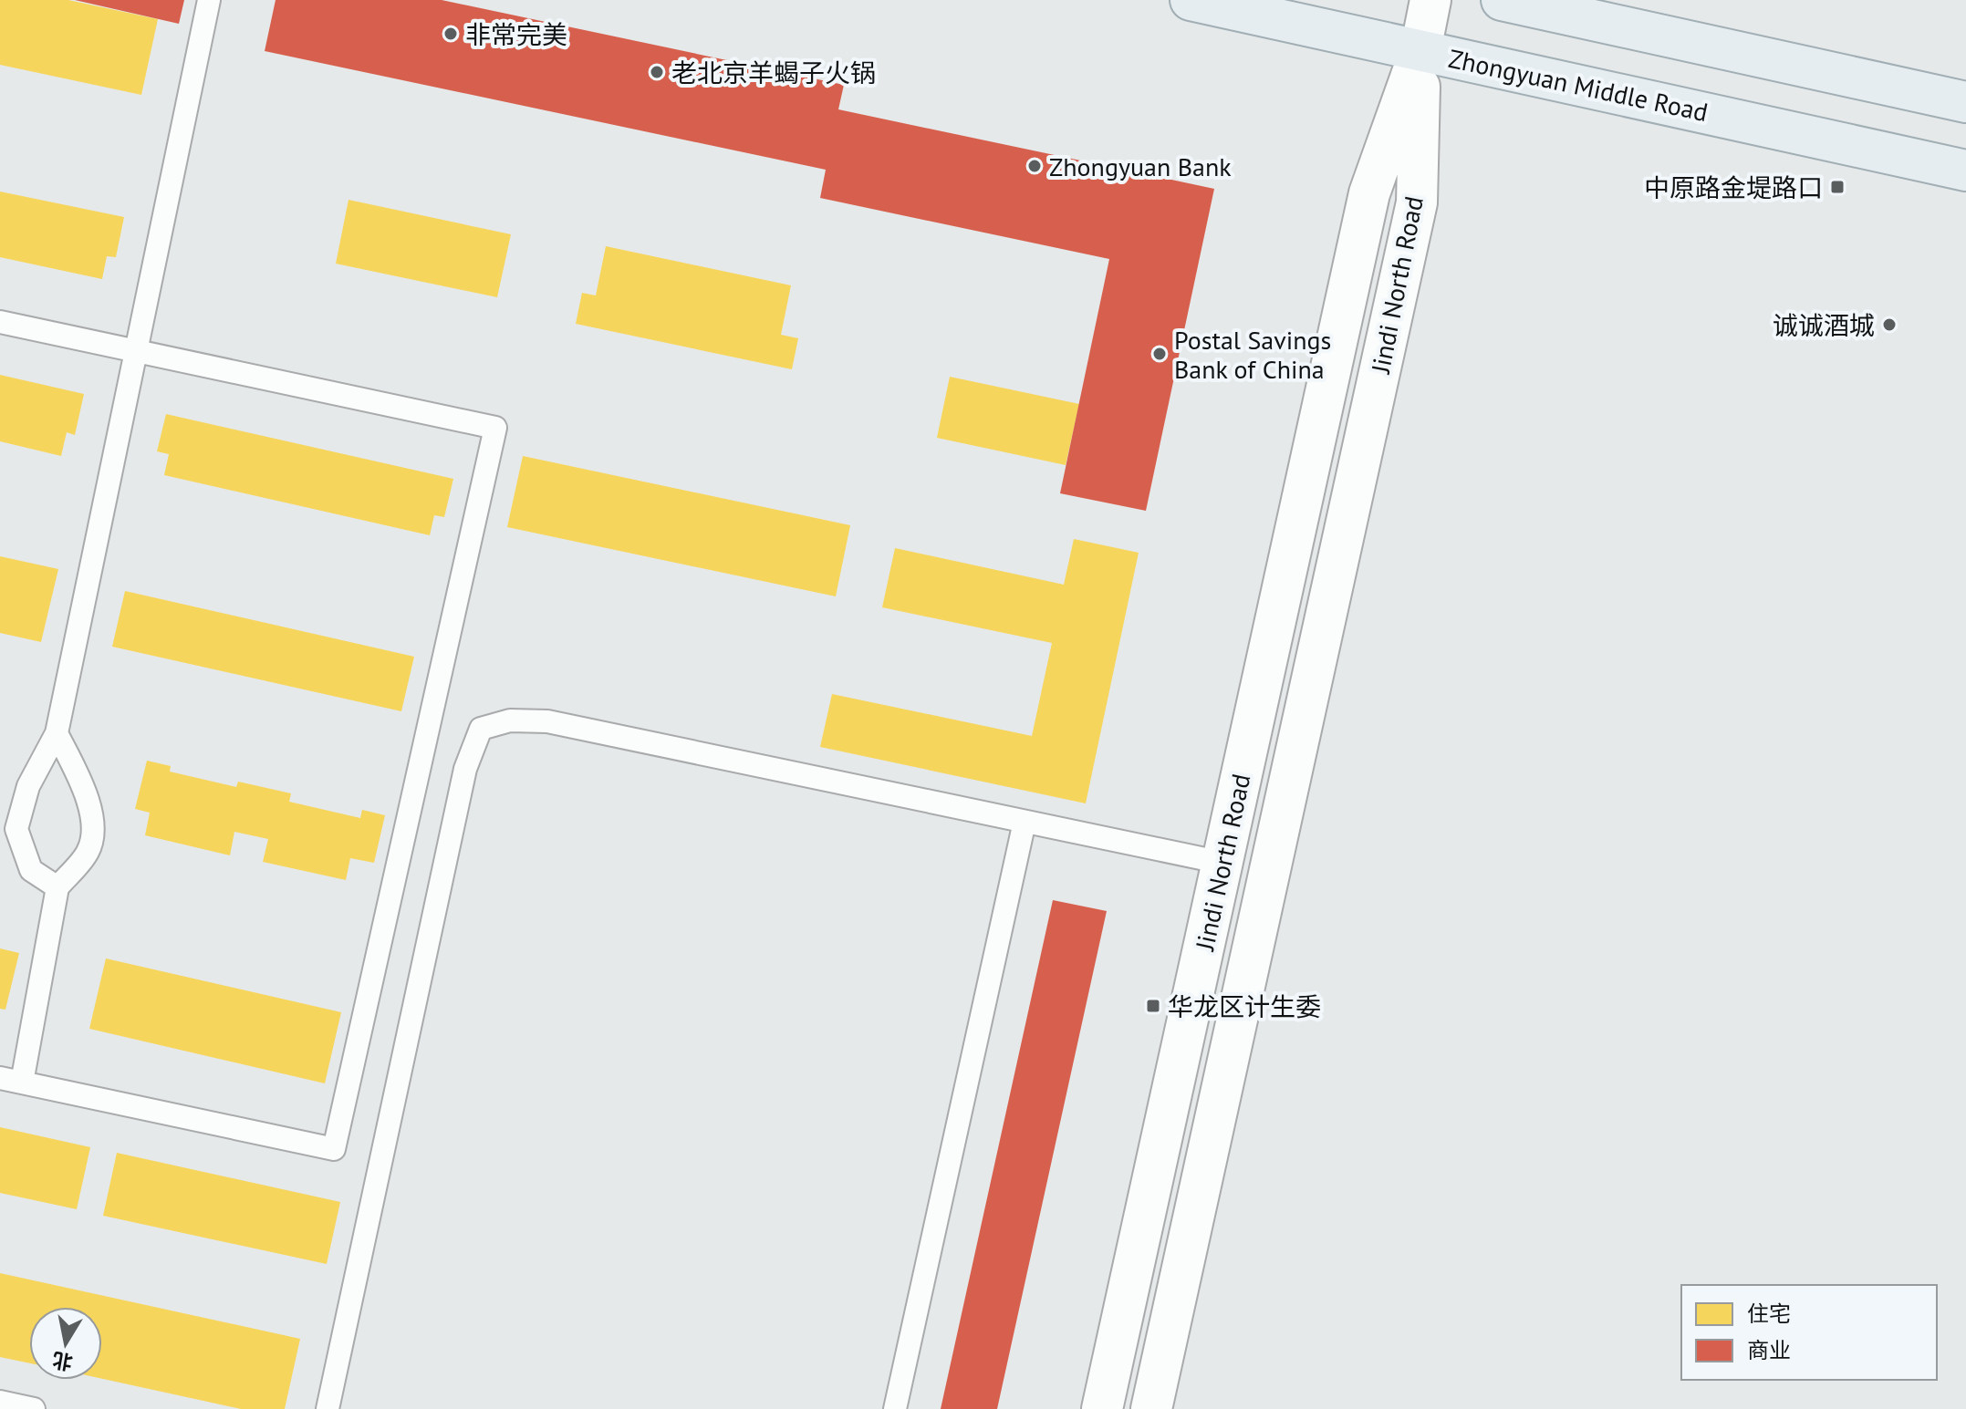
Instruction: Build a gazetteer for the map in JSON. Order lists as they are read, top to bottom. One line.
{"streets":{"main road":["Zhongyuan Middle Road"],"street":["Jindi North Road"]},"crossings":[["Zhongyuan Middle Road","Jindi North Road"]],"places":{"other":["非常完美","老北京羊蝎子火锅","Zhongyuan Bank","诚诚酒城","Postal Savings Bank of China"],"transit":["中原路金堤路口","华龙区计生委"]},"legend":["住宅","商业"],"north":"bottom"}
